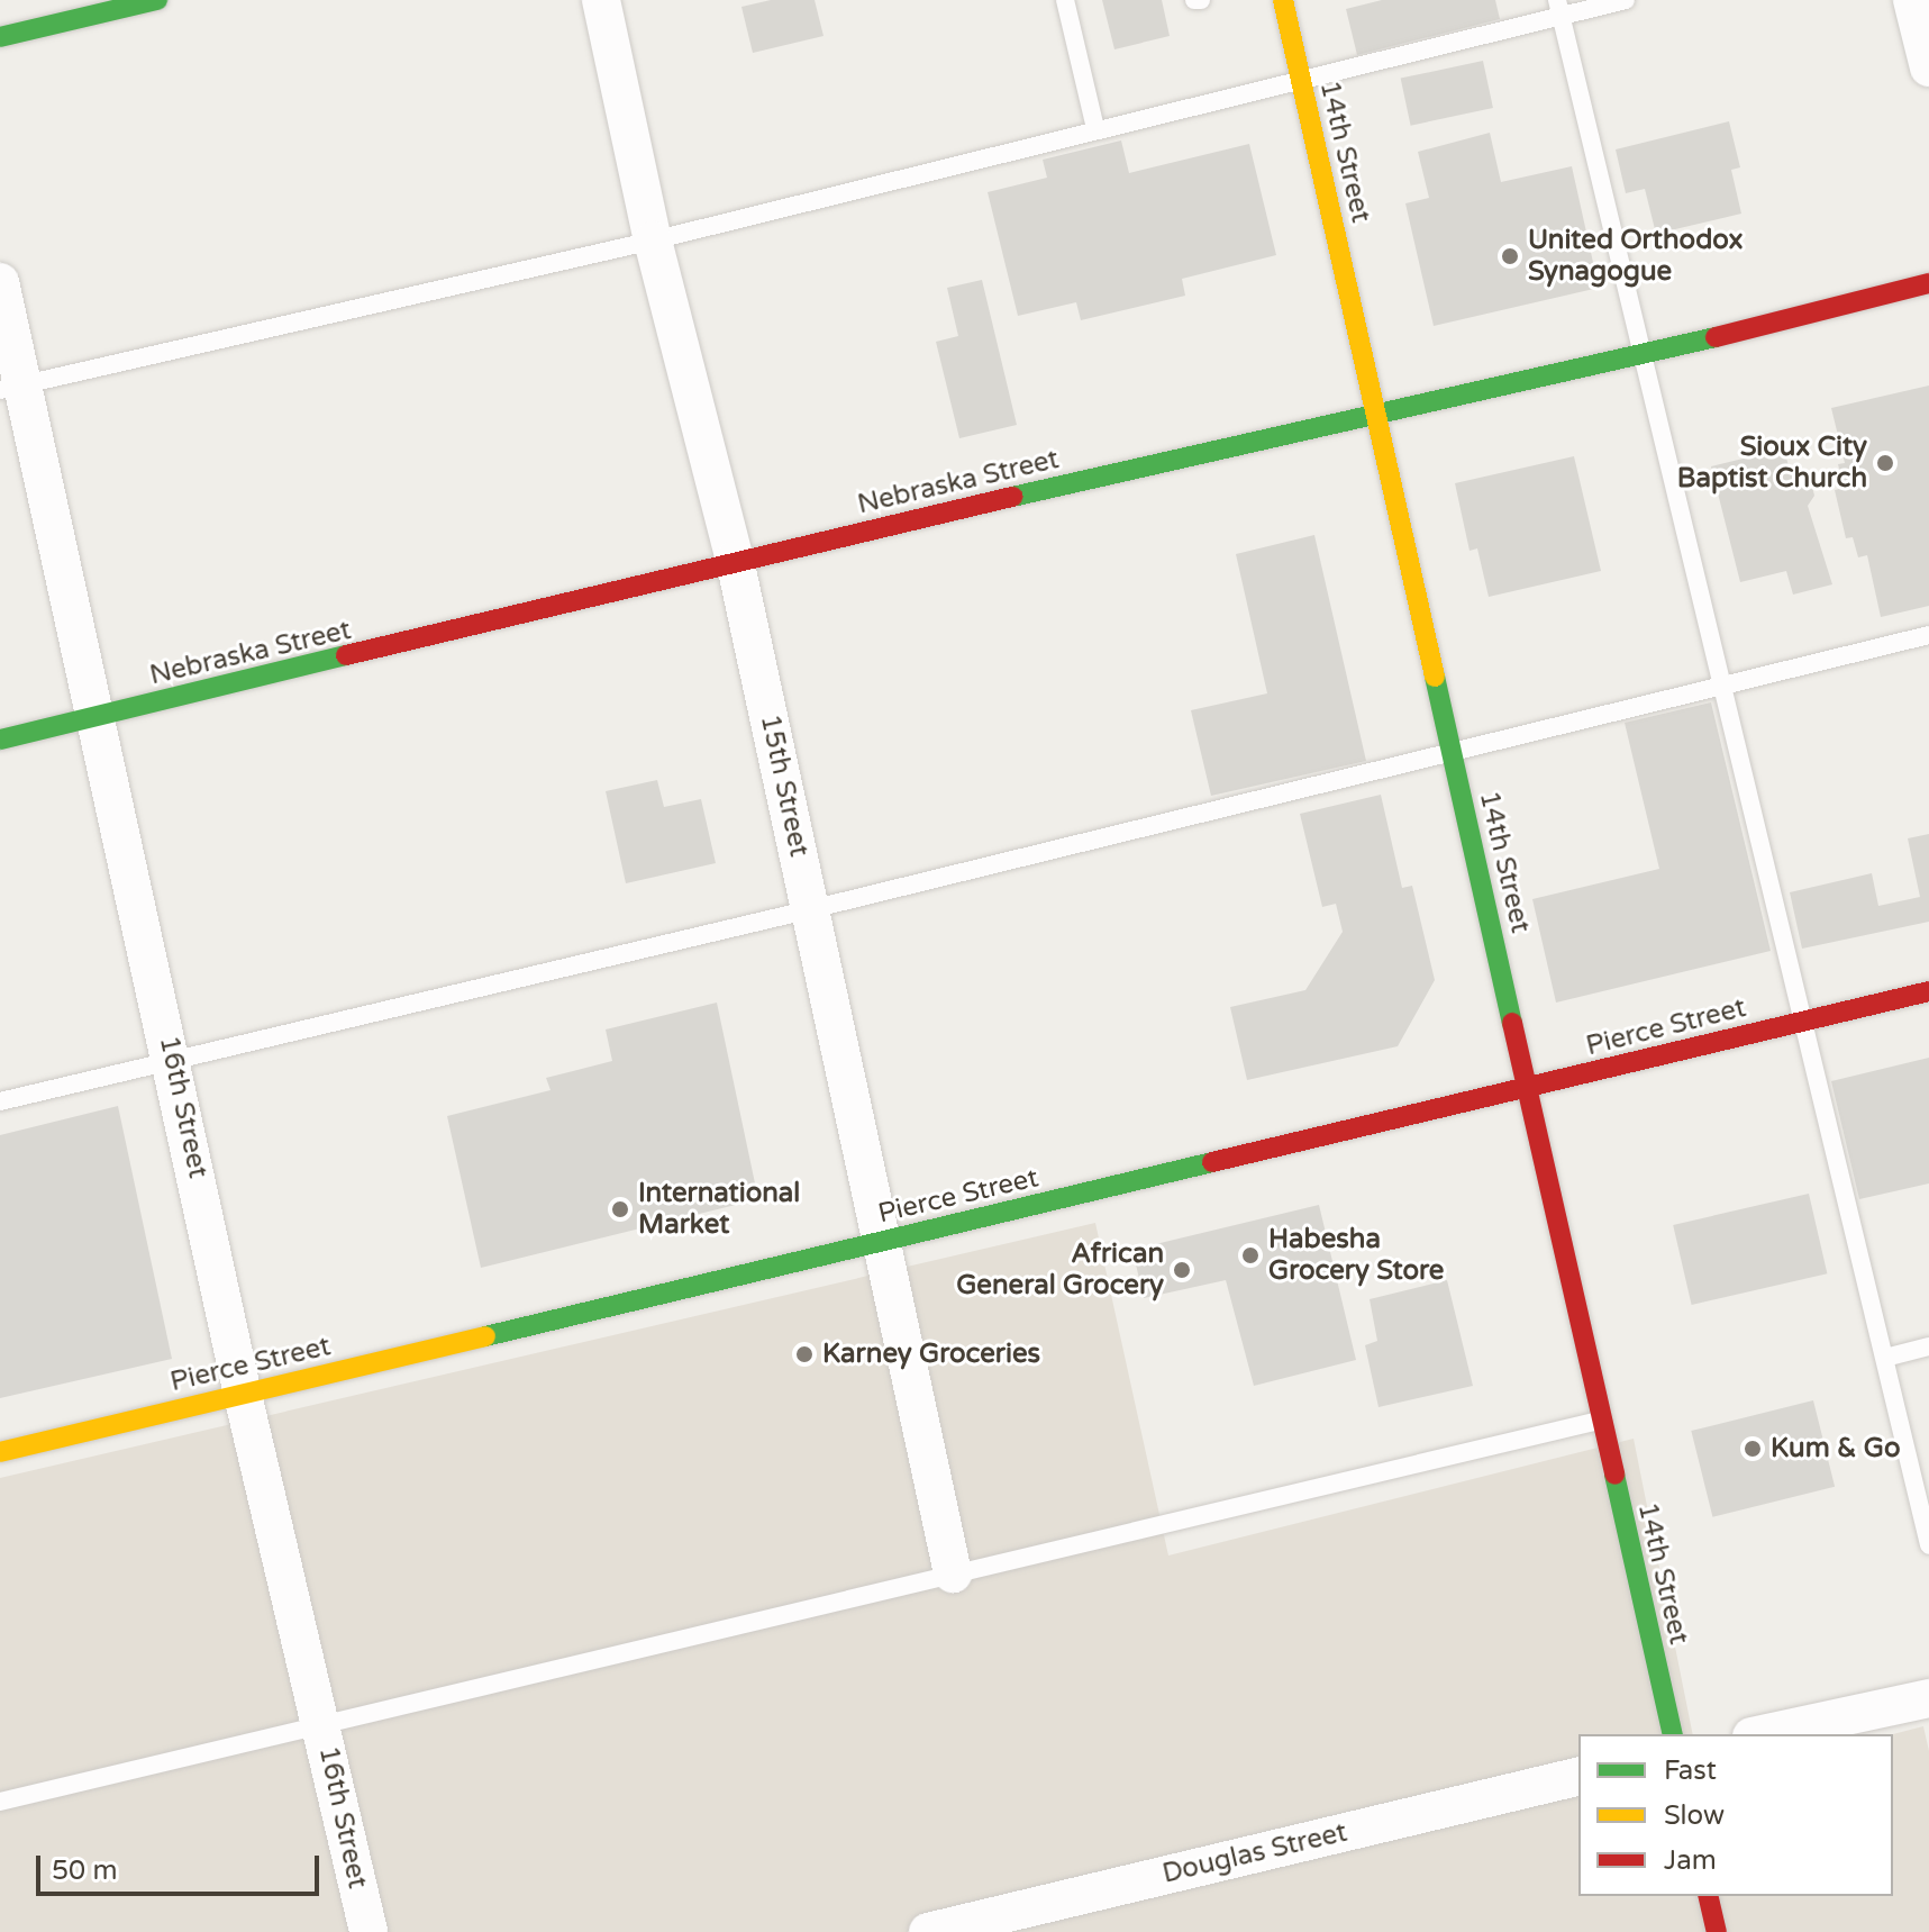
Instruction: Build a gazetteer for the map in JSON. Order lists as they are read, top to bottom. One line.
{"streets":{"main road":["14th Street","Nebraska Street","Pierce Street"],"street":["15th Street","16th Street","Douglas Street"]},"crossings":[["14th Street","Nebraska Street"],["14th Street","Pierce Street"],["Nebraska Street","15th Street"],["Nebraska Street","16th Street"],["15th Street","Pierce Street"],["Pierce Street","16th Street"]],"places":["United Orthodox Synagogue","Sioux City Baptist Church","International Market","Habesha Grocery Store","African General Grocery","Karney Groceries","Kum & Go"],"legend":["Fast","Slow","Jam"],"scale_bar":"50 m"}
